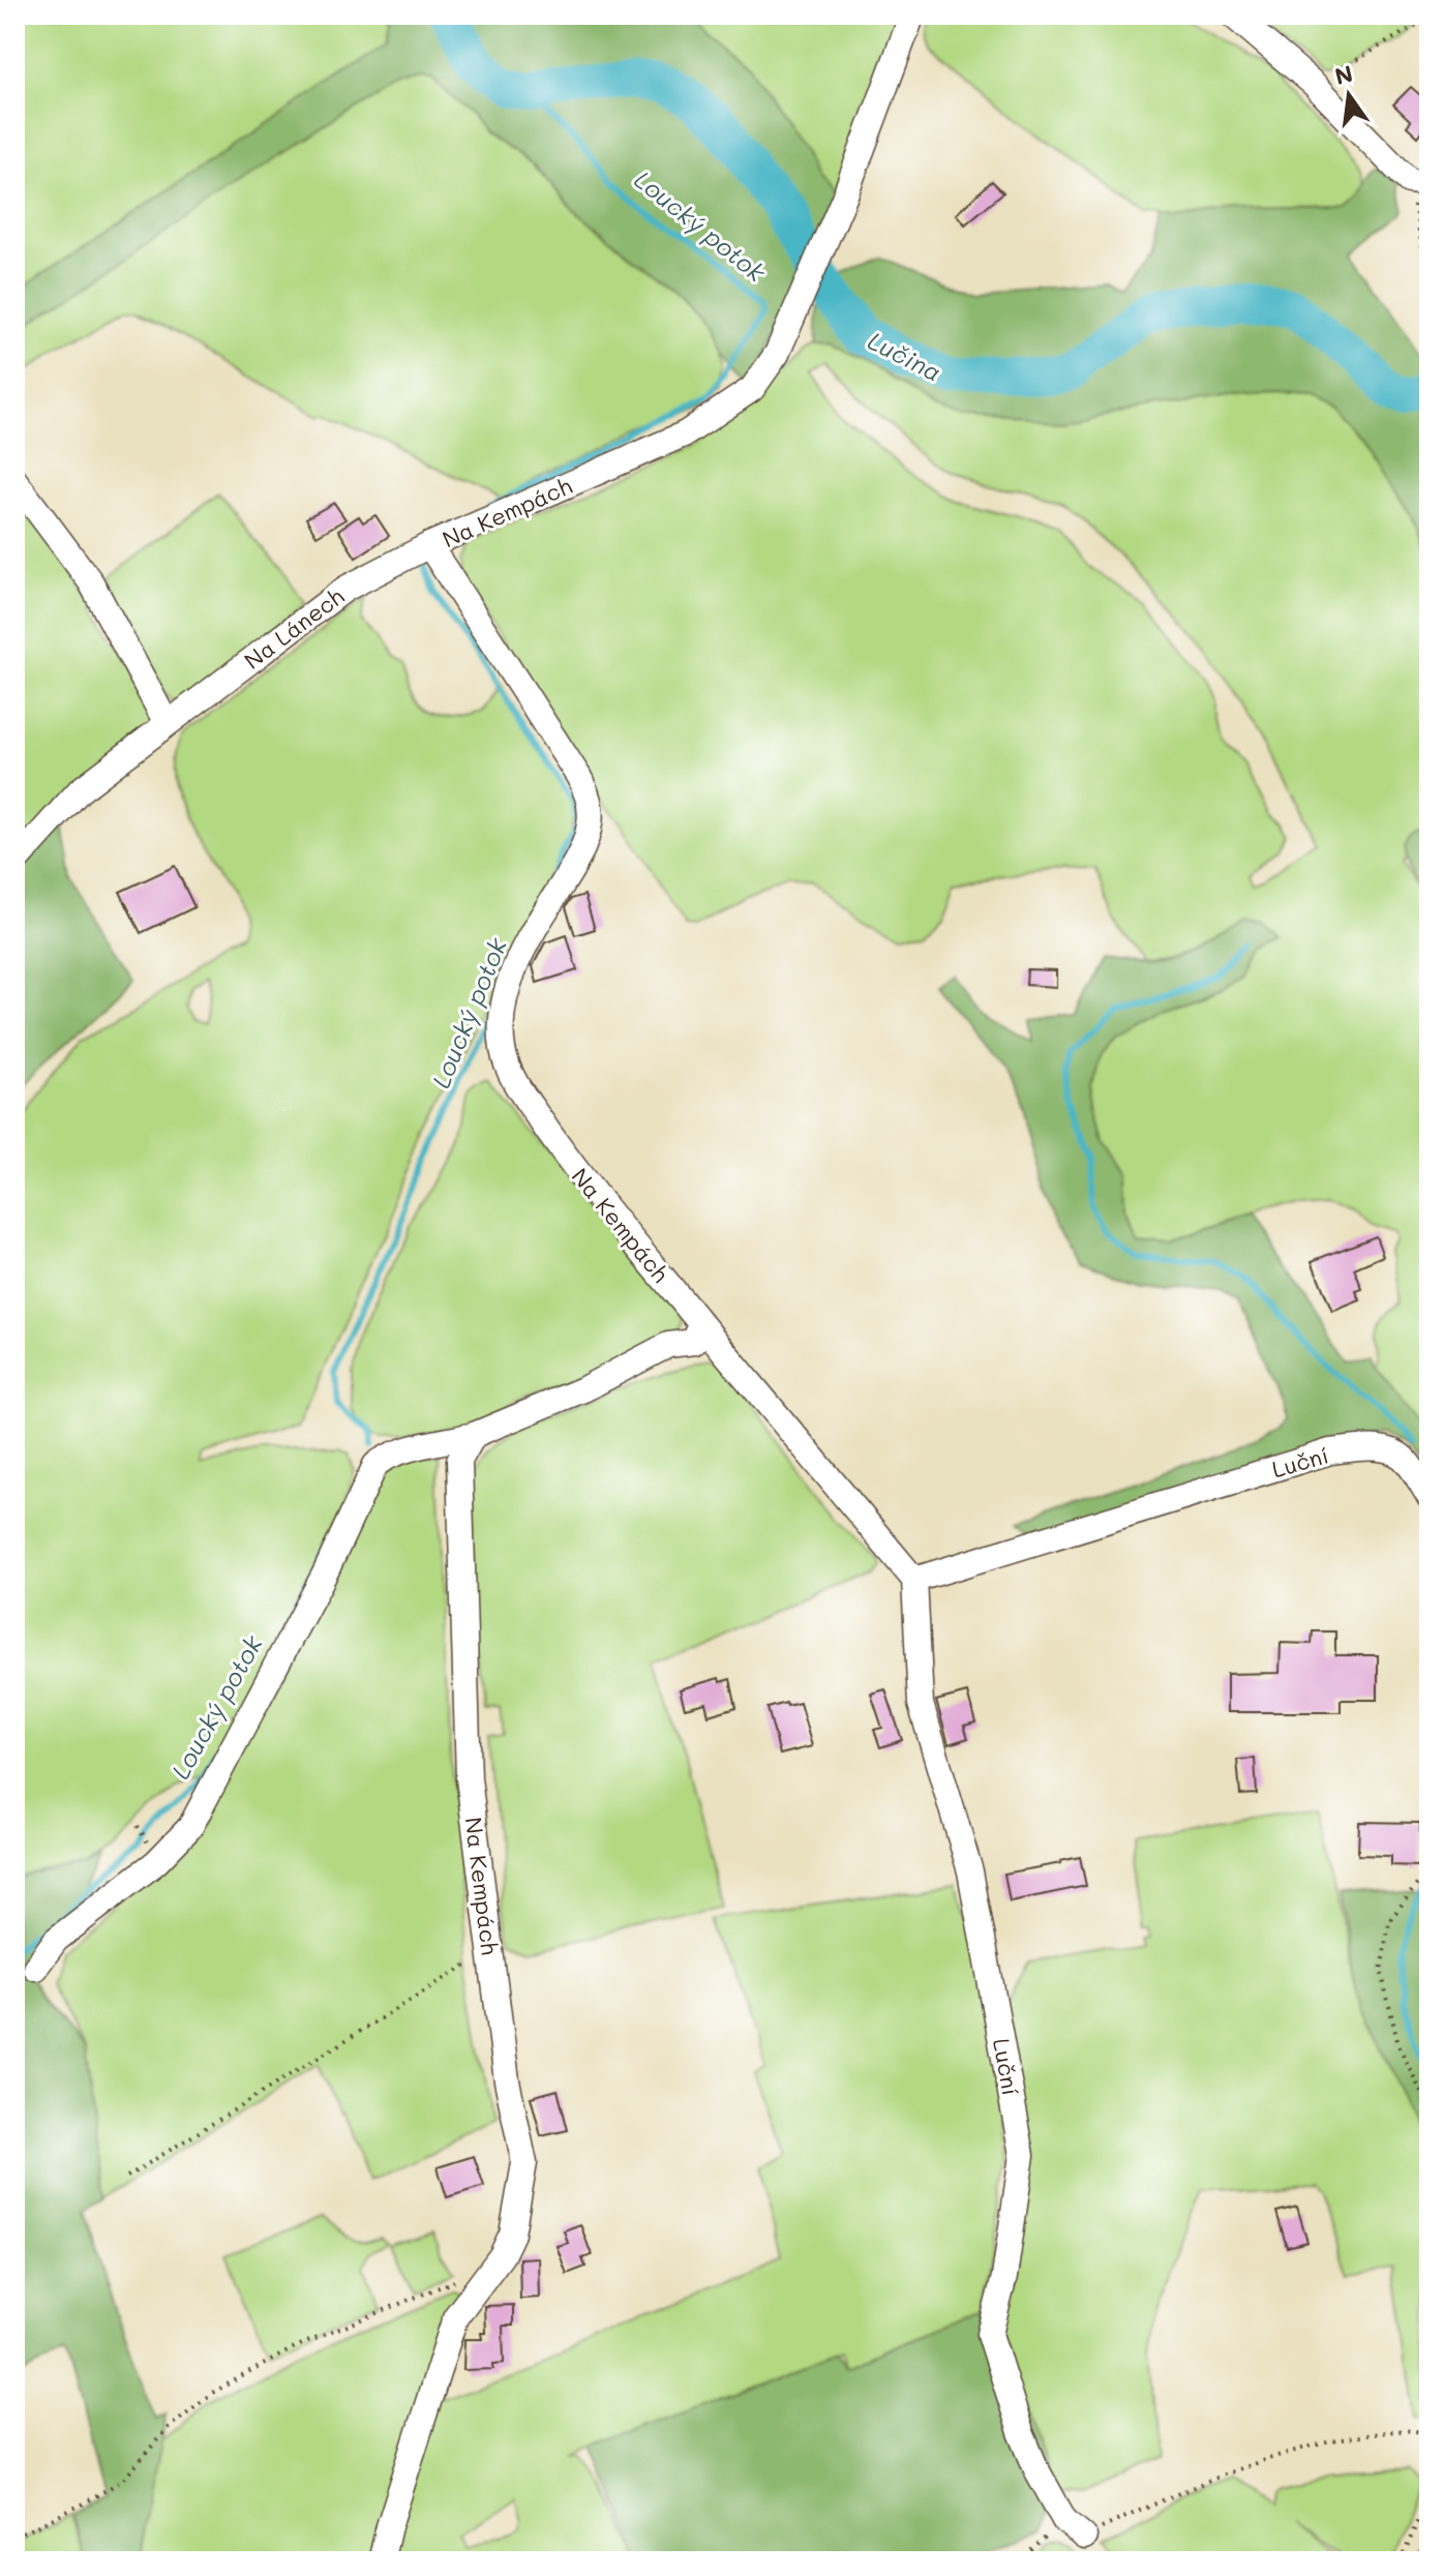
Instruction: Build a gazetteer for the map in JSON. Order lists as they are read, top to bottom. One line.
{"streets":{"street":["Na Kempách","Na Lánech","Luční"]},"crossings":[["Na Kempách","Na Lánech"]],"water":["Loucký potok","Lučina"],"north":"top"}
